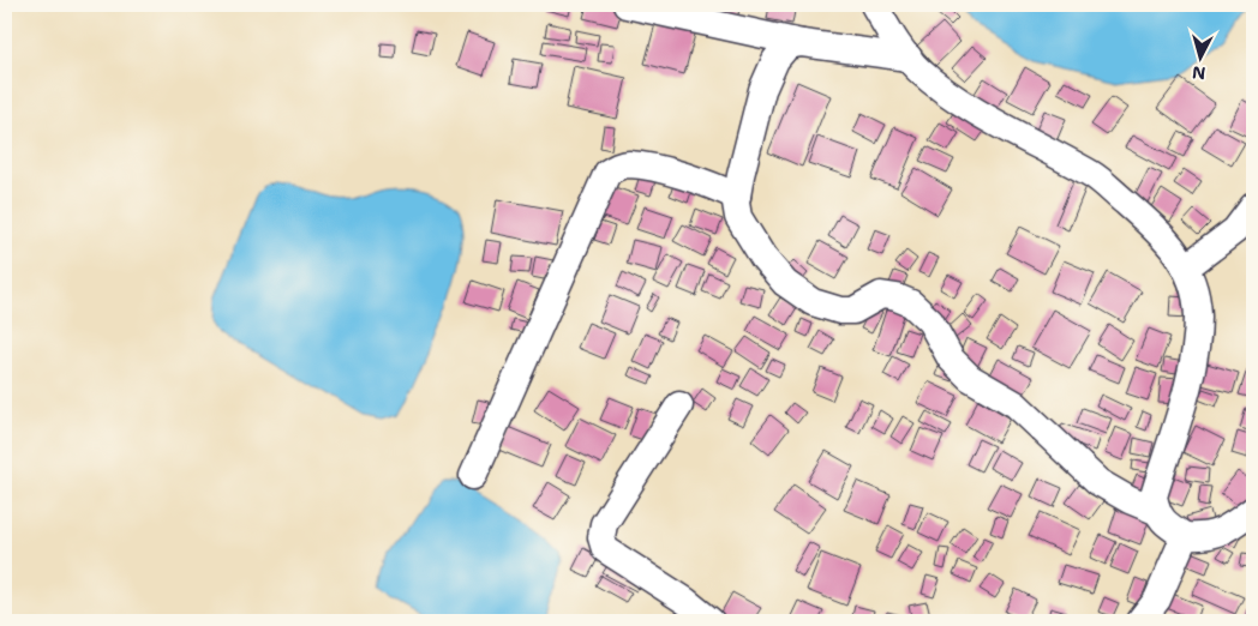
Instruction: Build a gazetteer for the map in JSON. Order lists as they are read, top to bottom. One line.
{"north":"bottom"}
